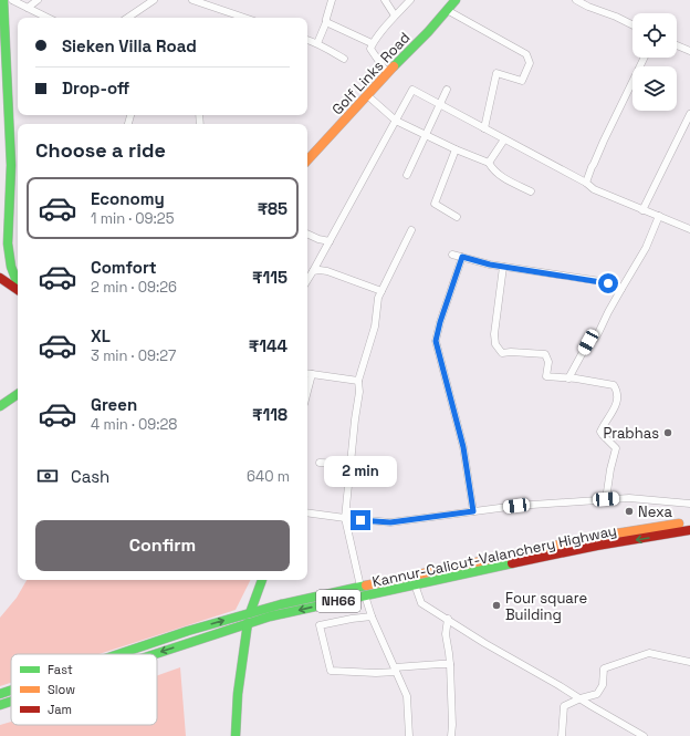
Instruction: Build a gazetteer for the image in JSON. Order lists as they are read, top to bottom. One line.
{"streets":{"main road":["Golf Links Road","Kannur-Calicut-Valanchery Highway","NH66"]},"places":["Prabhas","Nexa","Four square Building"],"legend":["Fast","Slow","Jam"],"page":{"banner":["Sieken Villa Road","Drop-off"],"heading":"Choose a ride","list":[{"name":"Economy","note":"1 min · 09:25","value":"₹85"},{"name":"Comfort","note":"2 min · 09:26","value":"₹115"},{"name":"XL","note":"3 min · 09:27","value":"₹144"},{"name":"Green","note":"4 min · 09:28","value":"₹118"}],"pay":["Cash","640 m"],"bubble":"2 min","buttons":"Confirm"}}
